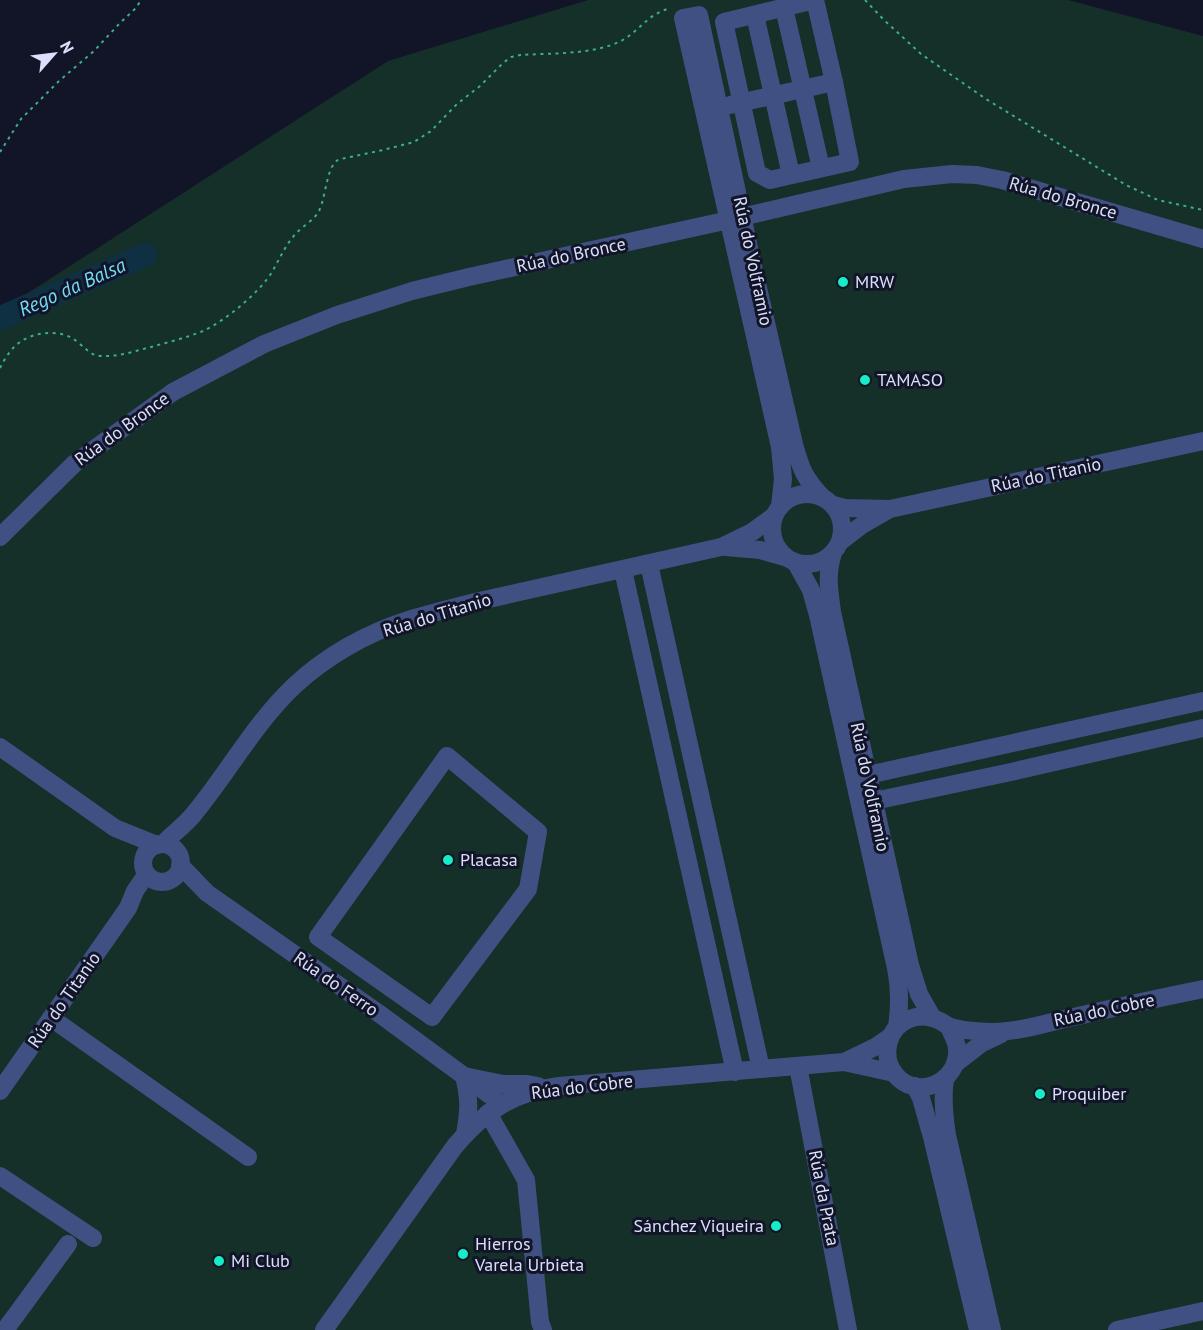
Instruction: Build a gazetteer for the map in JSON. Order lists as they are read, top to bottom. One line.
{"streets":{"street":["Rúa do Bronce","Rúa do Volframio","Rúa do Titanio","Rúa do Ferro","Rúa do Cobre","Rúa da Prata"]},"crossings":[["Rúa do Bronce","Rúa do Volframio"],["Rúa do Titanio","Rúa do Ferro"],["Rúa do Ferro","Rúa do Cobre"],["Rúa do Cobre","Rúa da Prata"]],"water":["Rego da Balsa"],"places":["MRW","TAMASO","Placasa","Proquiber","Sánchez Viqueira","Hierros Varela Urbieta","Mi Club"],"north":"top right"}
